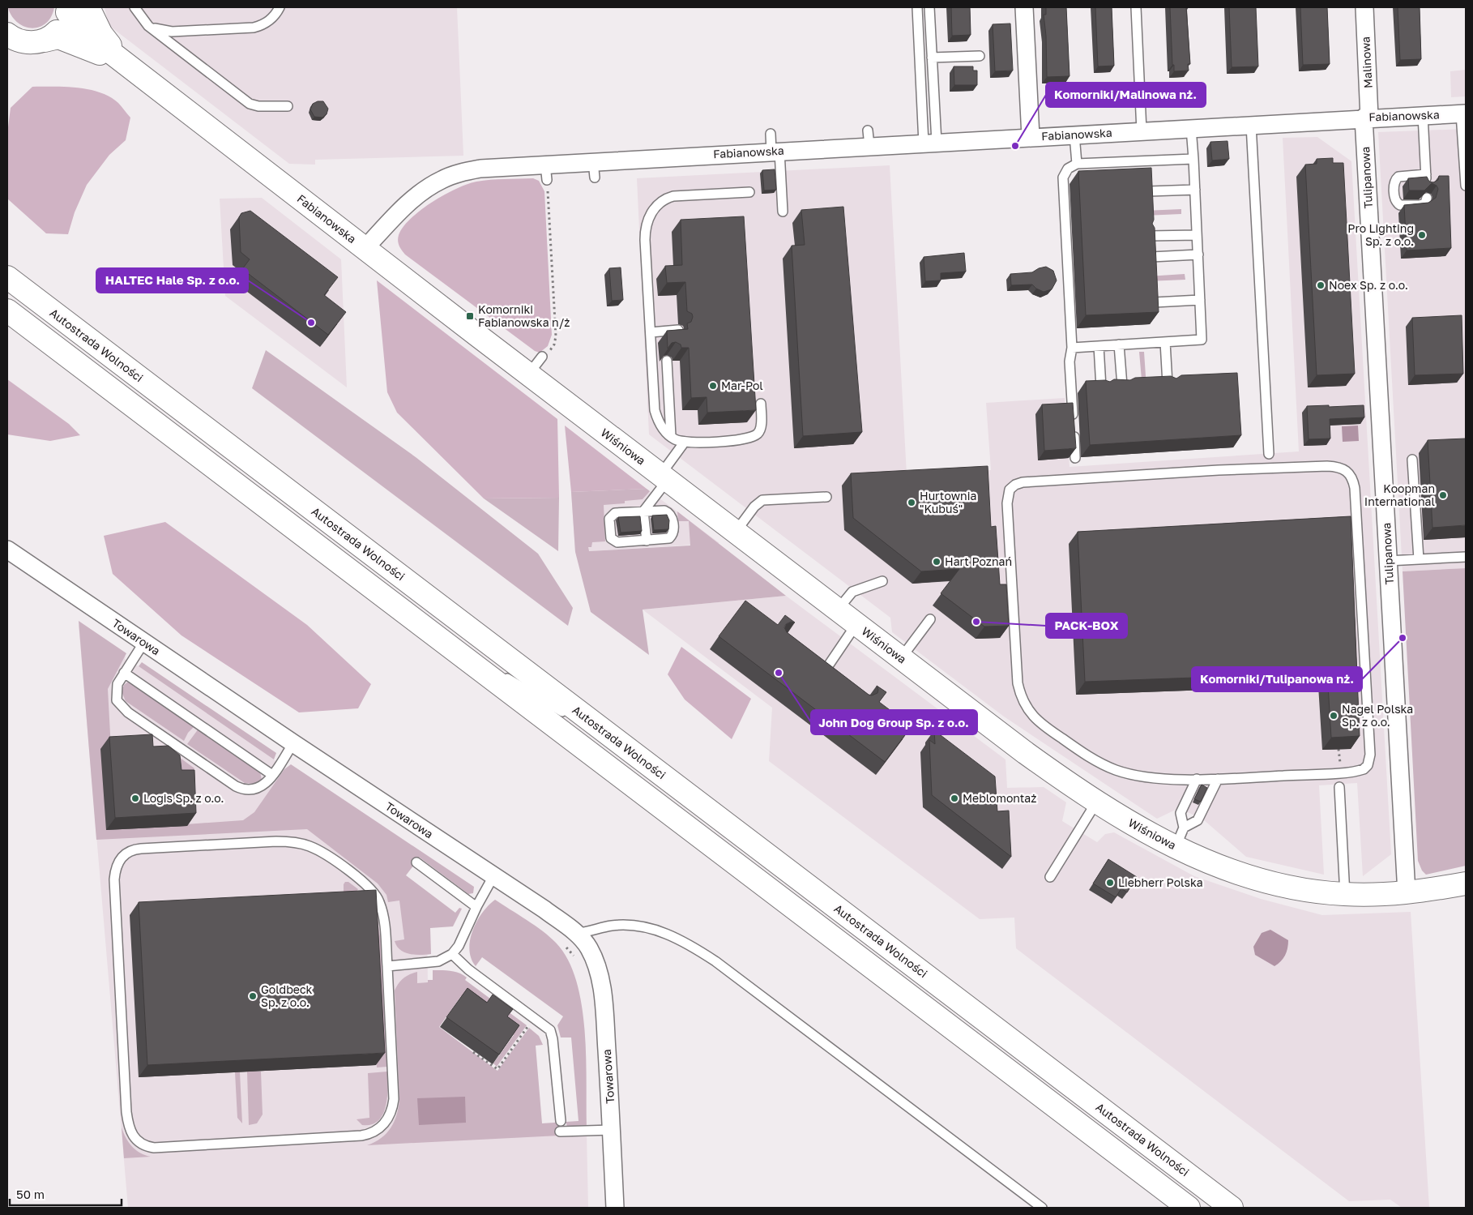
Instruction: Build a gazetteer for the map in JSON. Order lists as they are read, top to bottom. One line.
{"streets":{"main road":["Fabianowska","Autostrada Wolności","Wiśniowa"],"street":["Malinowa","Tulipanowa","Towarowa"]},"crossings":[["Malinowa","Fabianowska"],["Malinowa","Tulipanowa"],["Fabianowska","Tulipanowa"],["Fabianowska","Wiśniowa"],["Tulipanowa","Wiśniowa"]],"places":{"other":["Komorniki/Malinowa nż.","Pro Lighting Sp. z o.o.","Noex Sp. z o.o.","HALTEC Hale Sp. z o.o.","Mar-Pol","Koopman International","Hurtownia \"Kubuś\"","Hart Poznań","PACK-BOX","Komorniki/Tulipanowa nż.","John Dog Group Sp. z o.o.","Nagel Polska Sp. z o.o.","Logis Sp. z o.o.","Meblomontaż","Liebherr Polska","Goldbeck Sp. z o.o."],"transit":["Komorniki Fabianowska n/ż"]},"scale_bar":"50 m"}
